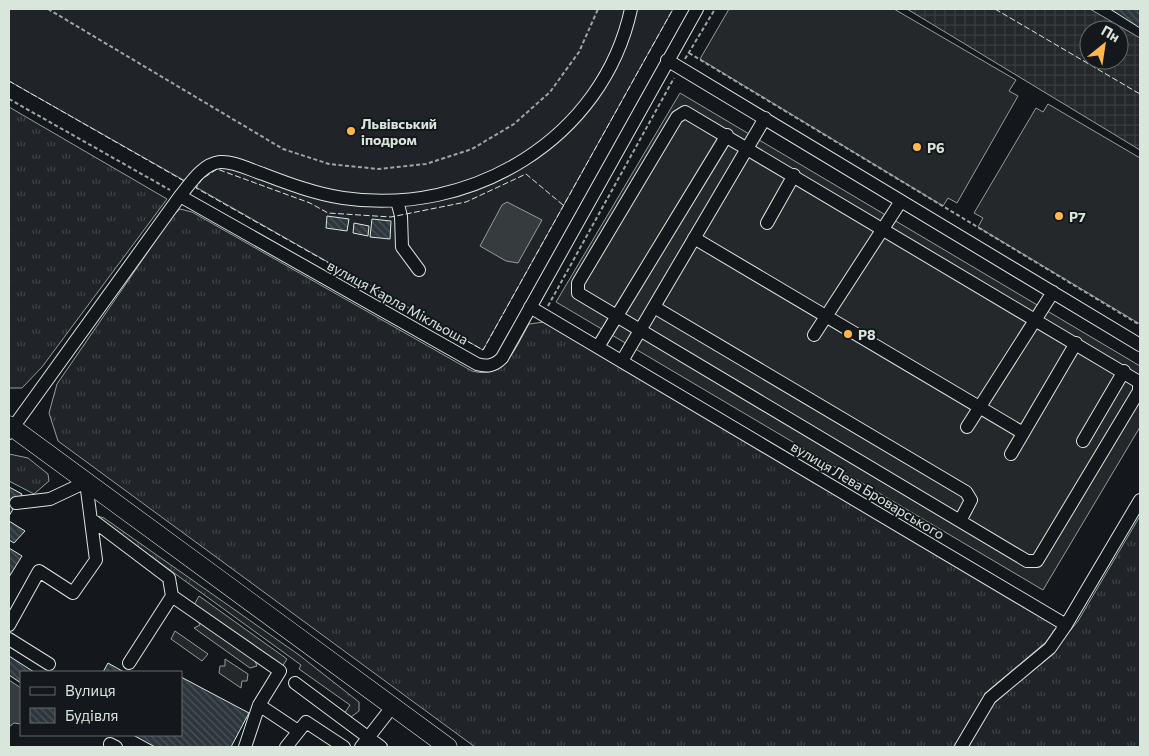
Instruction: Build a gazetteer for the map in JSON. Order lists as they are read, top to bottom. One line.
{"streets":{"street":["вулиця Карла Мікльоша","вулиця Лева Броварського"]},"crossings":[["вулиця Карла Мікльоша","вулиця Лева Броварського"]],"places":["Львівський іподром","P6","P7","P8"],"legend":["Вулиця","Будівля"],"north":"top right"}
